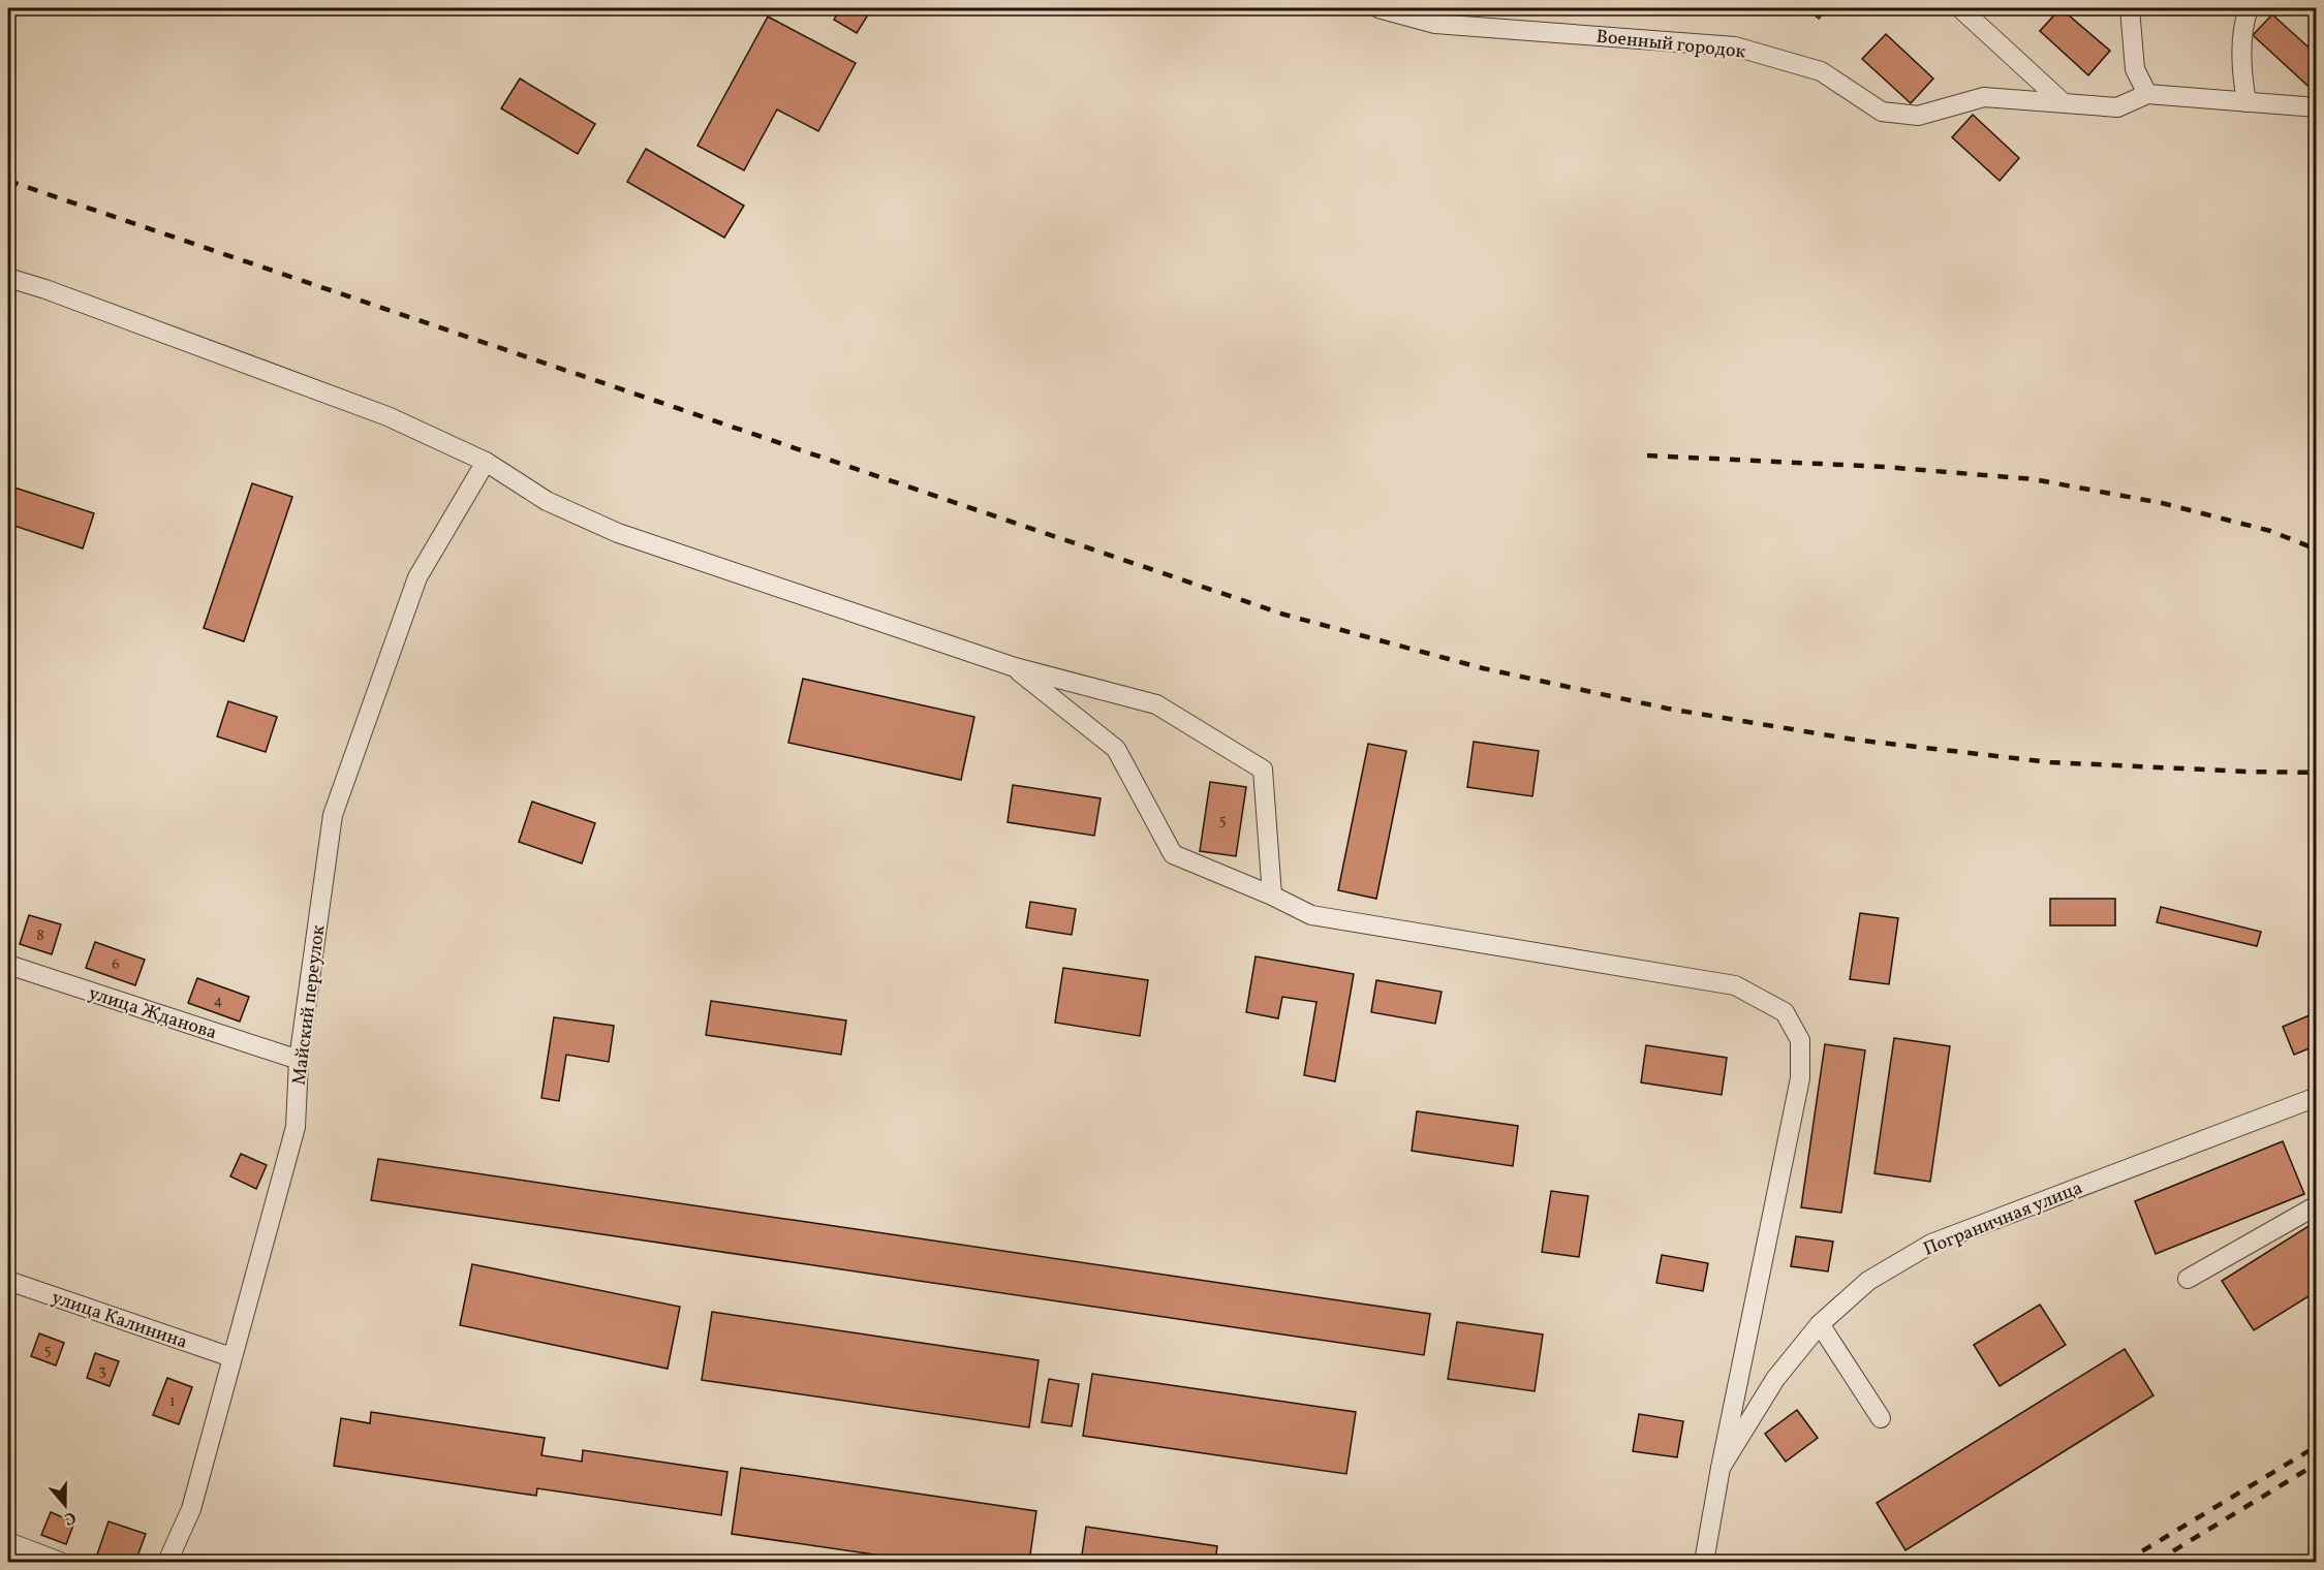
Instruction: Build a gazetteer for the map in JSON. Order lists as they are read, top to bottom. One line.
{"streets":{"street":["Военный городок","Майский переулок","улица Жданова","Пограничная улица","улица Калинина"]},"crossings":[["Майский переулок","улица Жданова"],["Майский переулок","улица Калинина"]],"house_numbers":["5","8","6","4","5","3","1"],"north":"bottom"}
